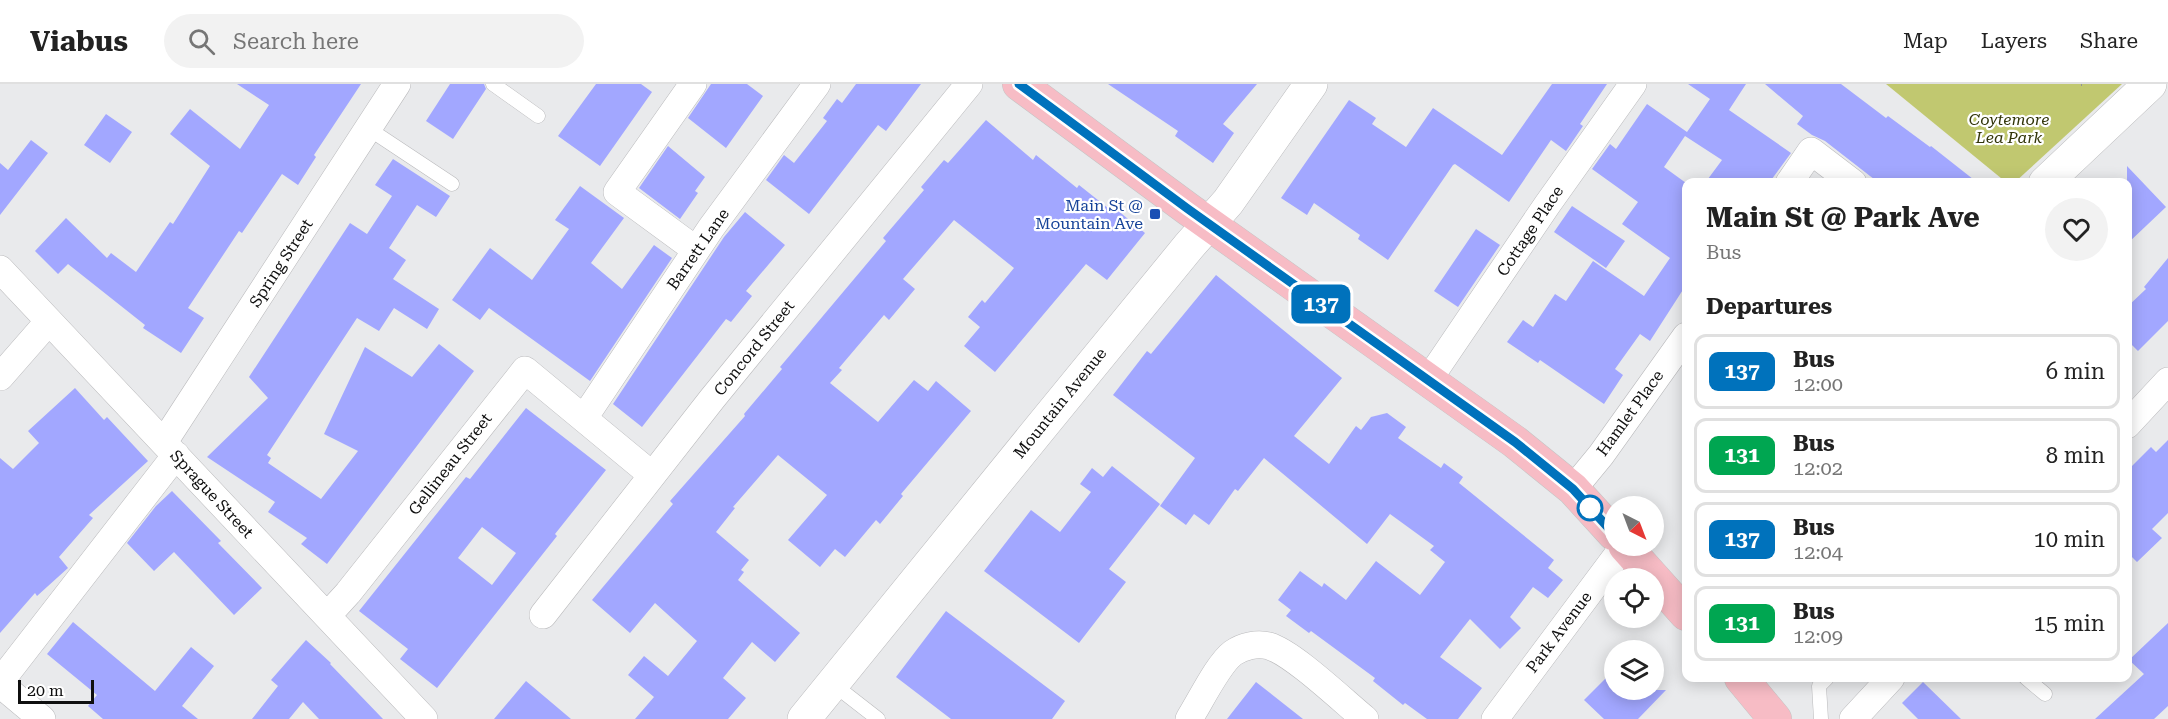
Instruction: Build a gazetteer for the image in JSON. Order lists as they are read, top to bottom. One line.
{"streets":{"street":["Cottage Place","Barrett Lane","Spring Street","Concord Street","Mountain Avenue","Hamlet Place","Gellineau Street","Sprague Street","Park Avenue"]},"crossings":[["Barrett Lane","Gellineau Street"],["Spring Street","Sprague Street"],["Gellineau Street","Sprague Street"]],"parks":["Coytemore Lea Park"],"places":{"transit":["Main St @ Mountain Ave"]},"lines":["bus line 137"],"scale_bar":"20 m","north":"bottom right","page":{"header":"Viabus","search":"Search here","nav":["Map","Layers","Share"],"on_map":"137","heading":[["Main St @ Park Ave","Bus"],"Departures"],"list":[{"mark":"137","name":"Bus","note":"12:00","value":"6 min"},{"mark":"131","name":"Bus","note":"12:02","value":"8 min"},{"mark":"137","name":"Bus","note":"12:04","value":"10 min"},{"mark":"131","name":"Bus","note":"12:09","value":"15 min"}],"scale":"20 m"}}
